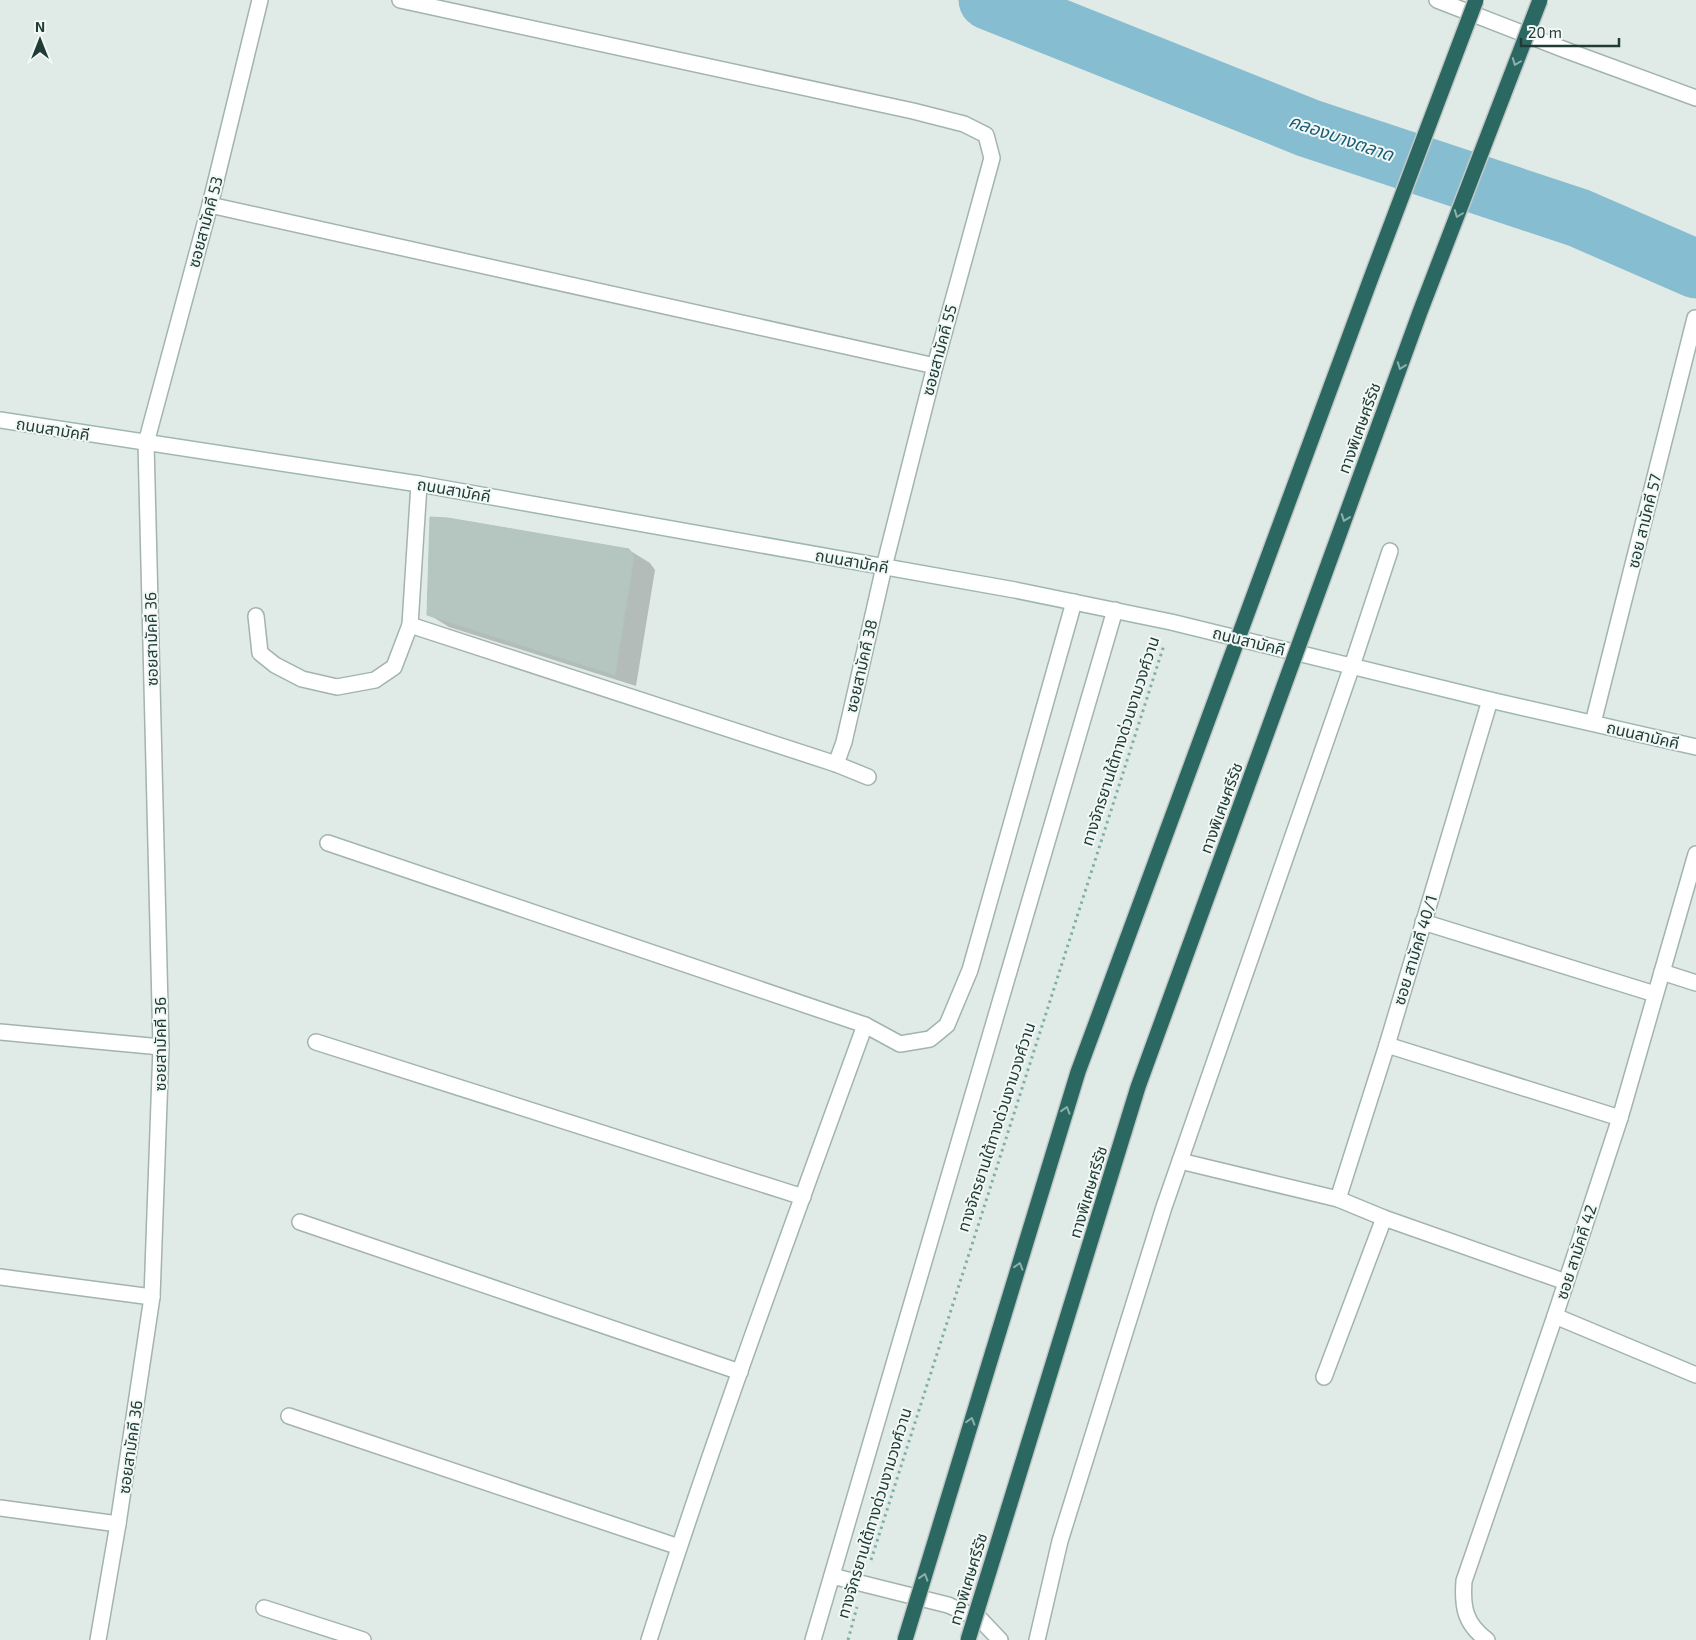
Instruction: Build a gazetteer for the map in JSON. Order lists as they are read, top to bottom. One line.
{"streets":{"highway":["ทางพิเศษศรีรัช"],"street":["ซอยสามัคคี 53","ซอยสามัคคี 55","ถนนสามัคคี","ซอย สามัคคี 57","ซอยสามัคคี 36","ซอยสามัคคี 38","ซอย สามัคคี 40/1","ซอย สามัคคี 42"],"path":["ทางจักรยานใต้ทางด่วนงามวงศ์วาน"]},"crossings":[["ซอยสามัคคี 53","ถนนสามัคคี"],["ซอยสามัคคี 53","ซอยสามัคคี 36"],["ซอยสามัคคี 55","ถนนสามัคคี"],["ซอยสามัคคี 55","ซอยสามัคคี 38"],["ถนนสามัคคี","ซอย สามัคคี 57"],["ถนนสามัคคี","ซอยสามัคคี 36"],["ถนนสามัคคี","ซอยสามัคคี 38"],["ถนนสามัคคี","ทางจักรยานใต้ทางด่วนงามวงศ์วาน"],["ถนนสามัคคี","ซอย สามัคคี 40/1"]],"water":["คลองบางตลาด"],"scale_bar":"20 m","north":"top"}
